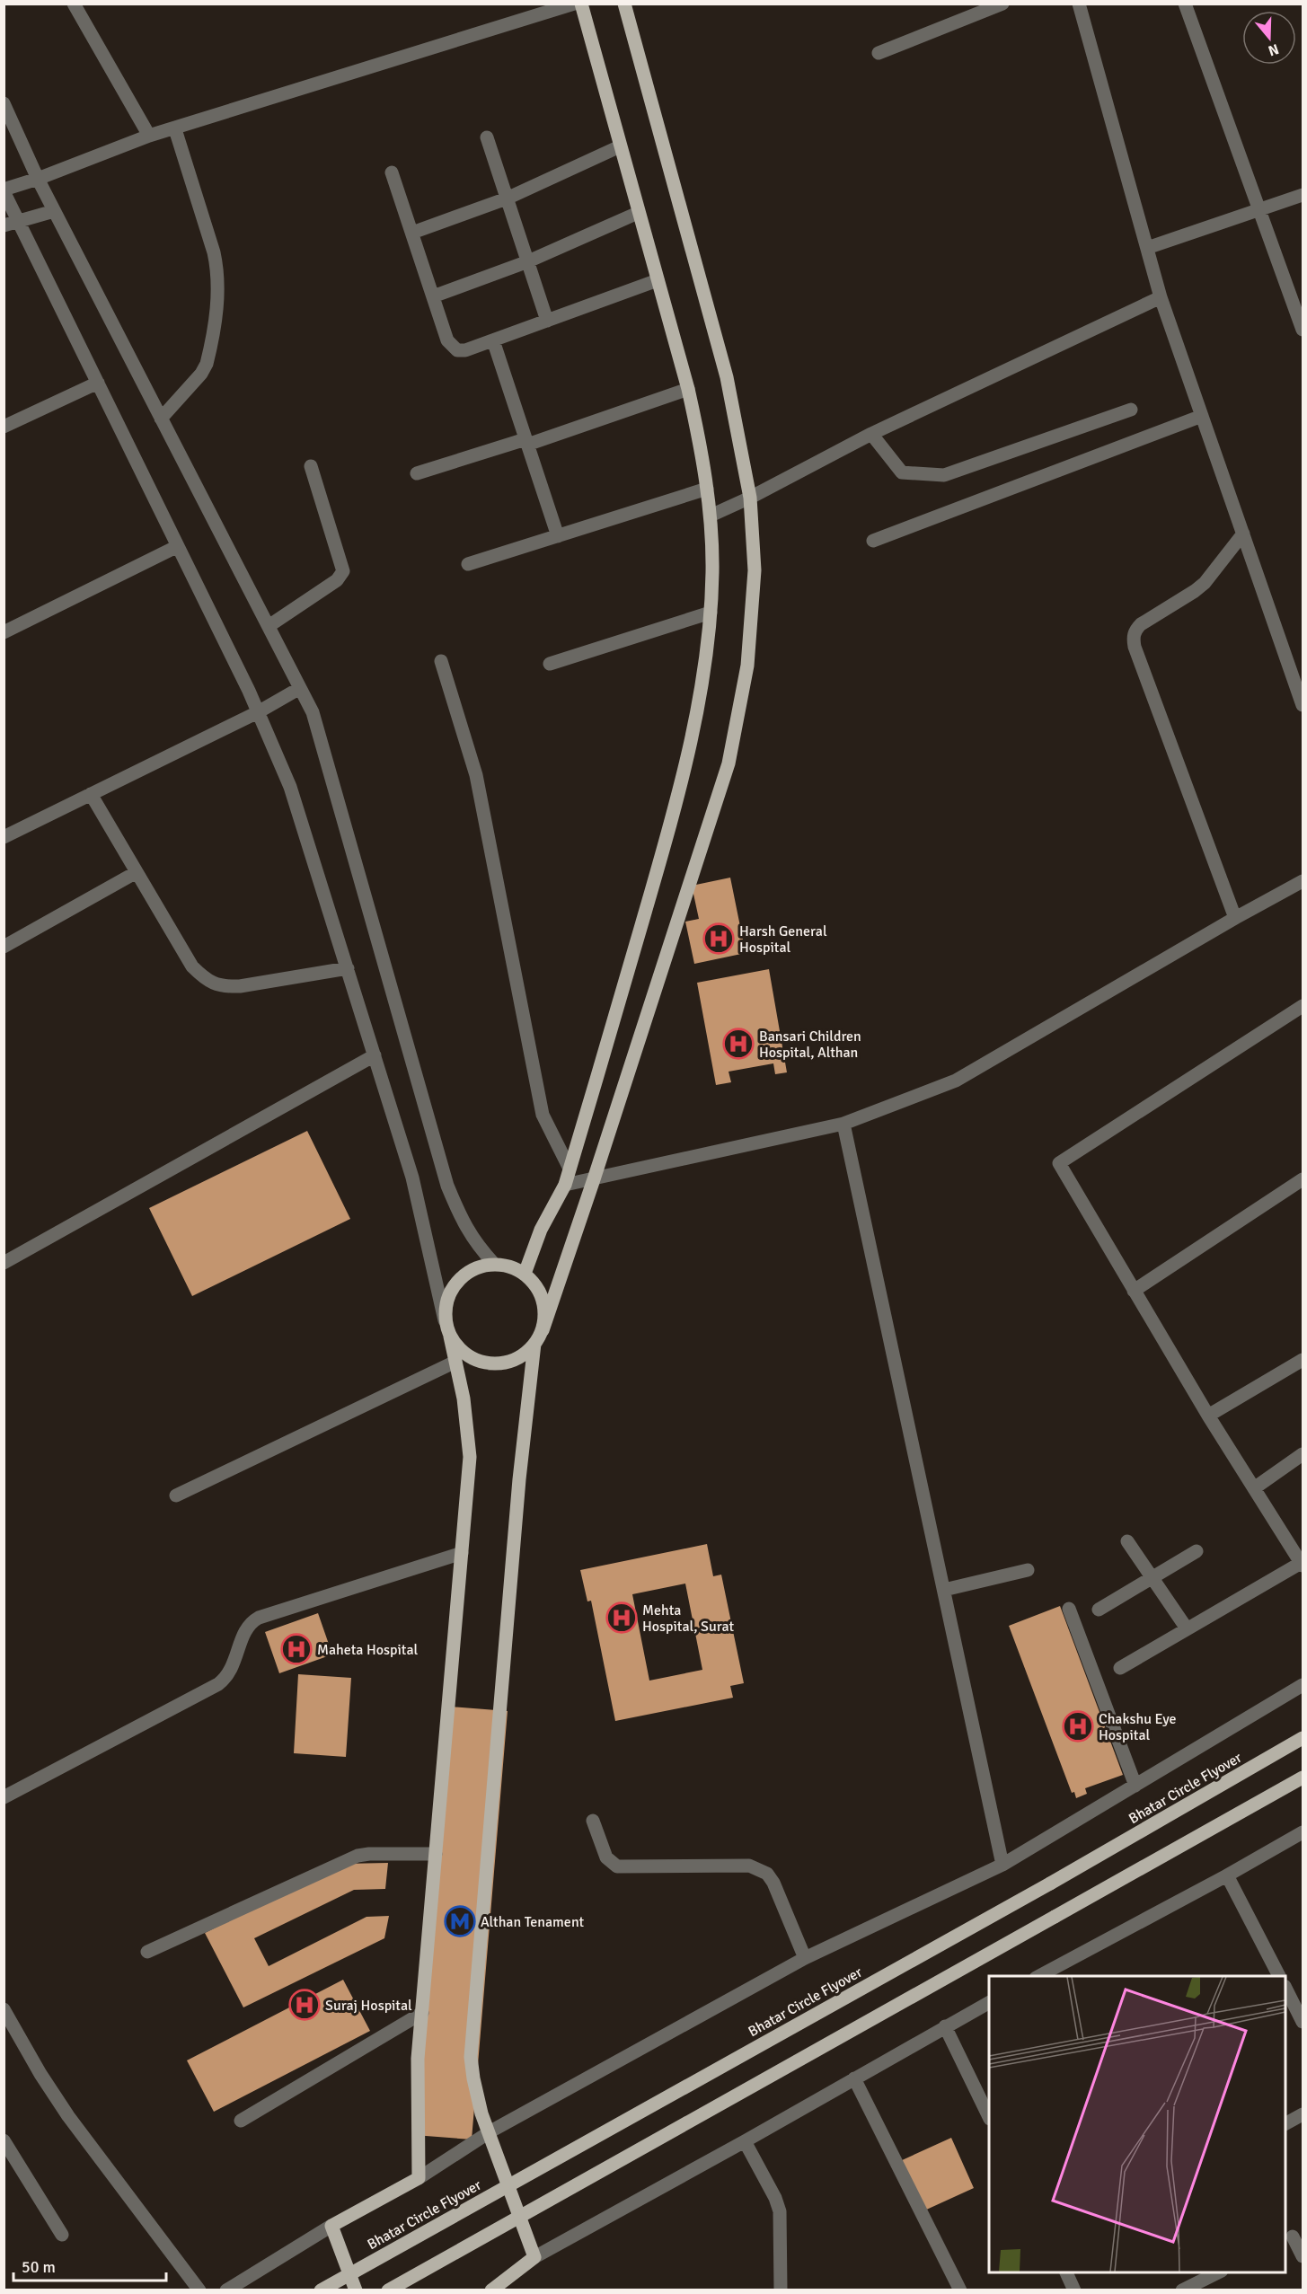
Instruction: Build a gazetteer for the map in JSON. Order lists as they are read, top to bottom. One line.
{"streets":{"main road":["Bhatar Circle Flyover"]},"places":{"hospital":["Harsh General Hospital","Bansari Children Hospital, Althan","Mehta Hospital, Surat","Maheta Hospital","Chakshu Eye Hospital","Suraj Hospital"],"metro station":["Althan Tenament"]},"scale_bar":"50 m","north":"bottom"}
